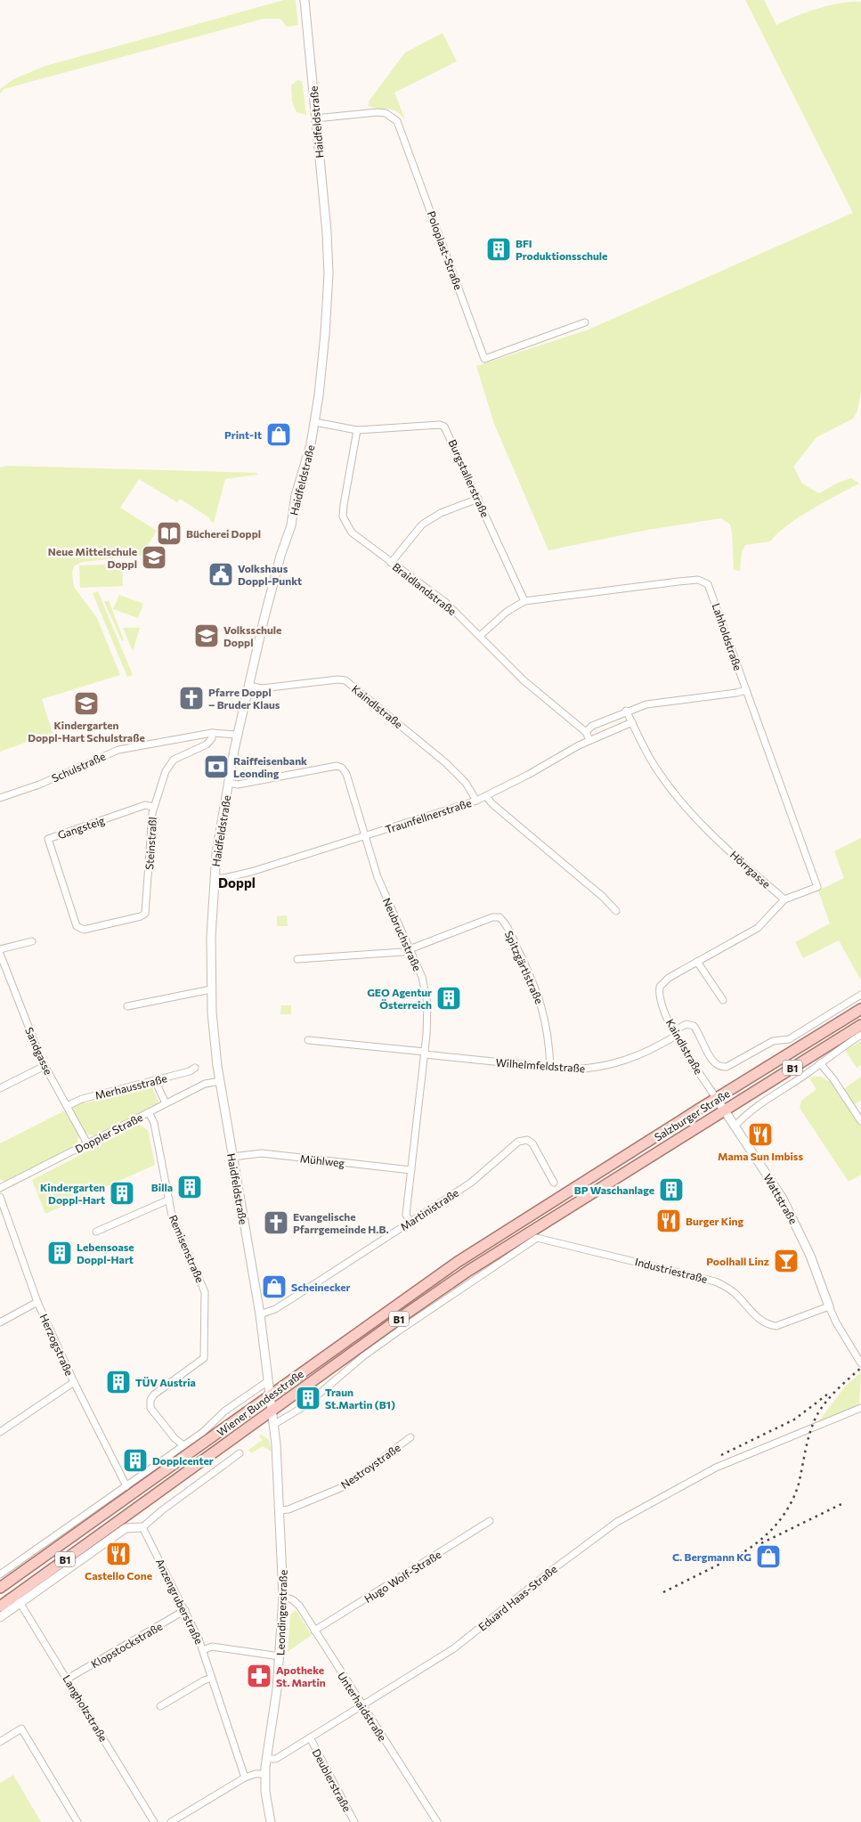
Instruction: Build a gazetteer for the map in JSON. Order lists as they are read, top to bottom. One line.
{"streets":{"main road":["B1","Salzburger Straße","Wiener Bundesstraße"],"street":["Haidfeldstraße","Poloplast-Straße","Burgstallerstraße","Braidlandstraße","Lahholdstraße","Kaindlstraße","Schulstraße","Traunfellnerstraße","Gangsteig","Steinstraßl","Hörrgasse","Neubruchstraße","Spitzgärtlstraße","Sandgasse","Wilhelmfeldstraße","Merhausstraße","Doppler Straße","Mühlweg","Wattstraße","Martinistraße","Remisenstraße","Industriestraße","Herzogstraße","Nestroystraße","Hugo Wolf-Straße","Eduard Haas-Straße","Anzengruberstraße","Leondingerstraße","Klopstockstraße","Unterhaidstraße","Langholzstraße","Deublerstraße"]},"crossings":[["Haidfeldstraße","Poloplast-Straße"],["Haidfeldstraße","Burgstallerstraße"],["Haidfeldstraße","Kaindlstraße"],["Haidfeldstraße","Schulstraße"],["Haidfeldstraße","Traunfellnerstraße"],["Haidfeldstraße","Neubruchstraße"],["Haidfeldstraße","Doppler Straße"],["Haidfeldstraße","Mühlweg"],["Haidfeldstraße","Martinistraße"],["Haidfeldstraße","Wiener Bundesstraße"],["Haidfeldstraße","Leondingerstraße"],["Burgstallerstraße","Braidlandstraße"],["Burgstallerstraße","Lahholdstraße"],["Braidlandstraße","Lahholdstraße"],["Braidlandstraße","Traunfellnerstraße"],["Lahholdstraße","Hörrgasse"],["Kaindlstraße","Traunfellnerstraße"],["Kaindlstraße","Wilhelmfeldstraße"],["Kaindlstraße","Salzburger Straße"],["Kaindlstraße","Wattstraße"],["Schulstraße","Steinstraßl"],["Traunfellnerstraße","Hörrgasse"],["Traunfellnerstraße","Neubruchstraße"],["Gangsteig","Steinstraßl"],["Neubruchstraße","Spitzgärtlstraße"],["Neubruchstraße","Wilhelmfeldstraße"],["Neubruchstraße","Mühlweg"],["Neubruchstraße","Martinistraße"],["Spitzgärtlstraße","Wilhelmfeldstraße"],["Sandgasse","Merhausstraße"],["Sandgasse","Doppler Straße"],["Salzburger Straße","Wattstraße"],["Salzburger Straße","Industriestraße"],["Salzburger Straße","Wiener Bundesstraße"],["Doppler Straße","Remisenstraße"],["Wattstraße","Industriestraße"],["Remisenstraße","Wiener Bundesstraße"],["Industriestraße","Wiener Bundesstraße"],["Herzogstraße","Wiener Bundesstraße"],["Wiener Bundesstraße","Anzengruberstraße"],["Wiener Bundesstraße","Leondingerstraße"],["Wiener Bundesstraße","Langholzstraße"],["Nestroystraße","Leondingerstraße"],["Hugo Wolf-Straße","Unterhaidstraße"],["Eduard Haas-Straße","Leondingerstraße"],["Eduard Haas-Straße","Unterhaidstraße"],["Eduard Haas-Straße","Deublerstraße"],["Anzengruberstraße","Klopstockstraße"],["Leondingerstraße","Unterhaidstraße"],["Klopstockstraße","Langholzstraße"]],"districts":["Doppl"],"places":{"building":["BFI Produktionsschule","GEO Agentur Österreich","Billa","BP Waschanlage","Kindergarten Doppl-Hart","Lebensoase Doppl-Hart","TÜV Austria","Traun St.Martin (B1)","Dopplcenter"],"shop":["Print-It","Scheinecker","C. Bergmann KG"],"library":["Bücherei Doppl"],"school or university":["Neue Mittelschule Doppl","Volksschule Doppl","Kindergarten Doppl-Hart Schulstraße"],"public building":["Volkshaus Doppl-Punkt"],"church":["Pfarre Doppl – Bruder Klaus","Evangelische Pfarrgemeinde H.B."],"bank":["Raiffeisenbank Leonding"],"restaurant":["Mama Sun Imbiss","Burger King","Castello Cone"],"bar":["Poolhall Linz"],"pharmacy":["Apotheke St. Martin"]}}
